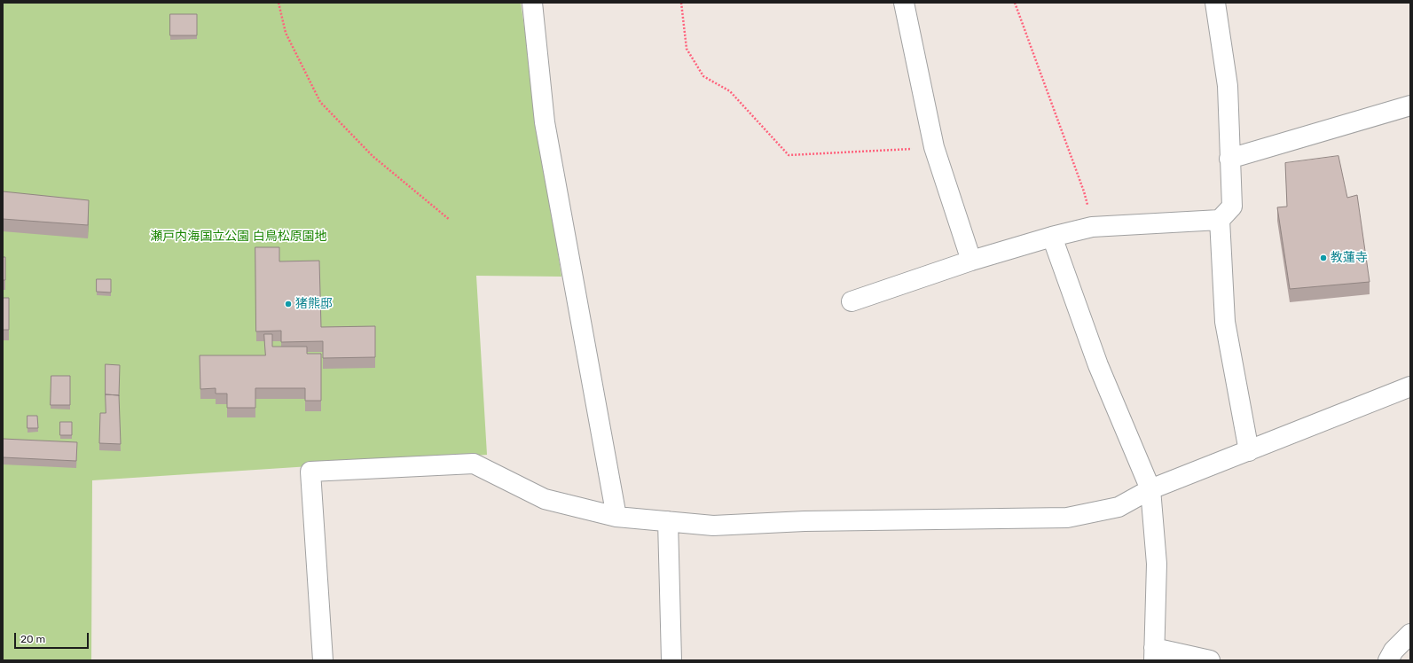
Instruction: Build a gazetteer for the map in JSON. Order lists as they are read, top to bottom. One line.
{"parks":["瀬戸内海国立公園 白鳥松原園地"],"places":["教蓮寺","猪熊邸"],"scale_bar":"20 m"}
